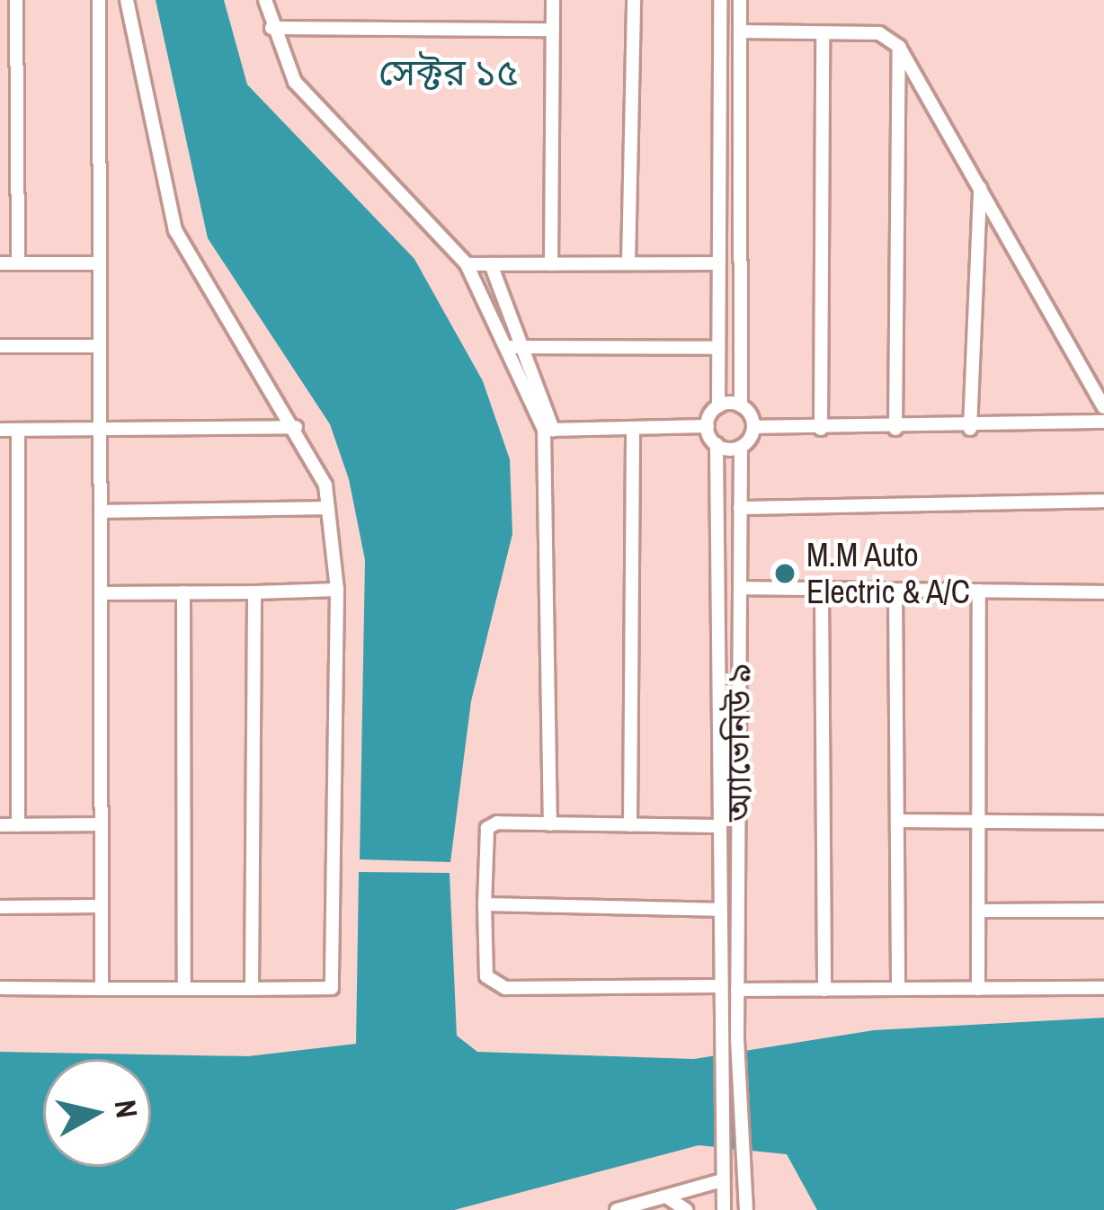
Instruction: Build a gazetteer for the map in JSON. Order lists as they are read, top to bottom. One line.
{"streets":{"street":["অ্যাভেনিউ ৯"]},"districts":["সেক্টর ১৫"],"places":["M.M Auto Electric & A/C"],"north":"right"}
